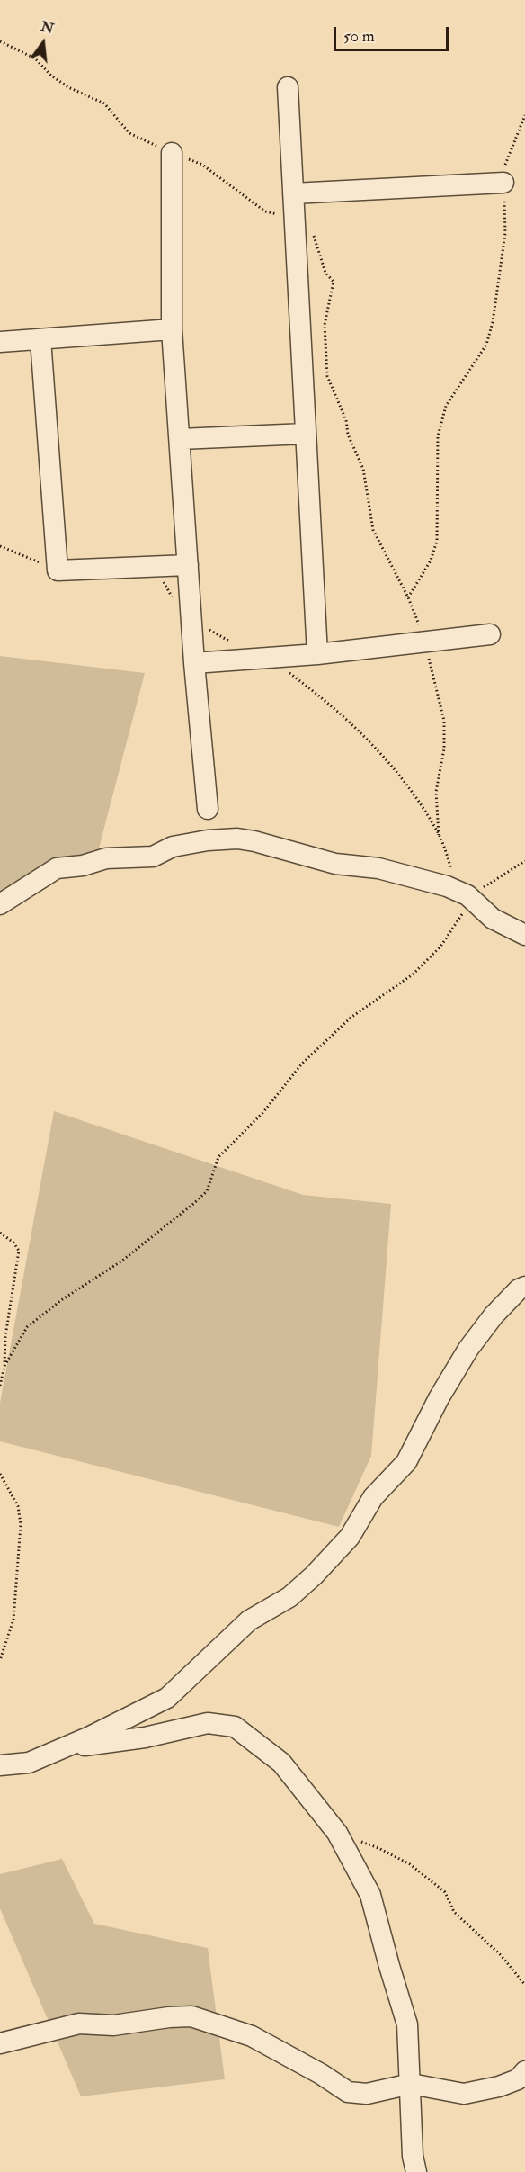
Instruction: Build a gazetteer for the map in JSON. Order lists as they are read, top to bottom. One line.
{"scale_bar":"50 m","north":"top"}
